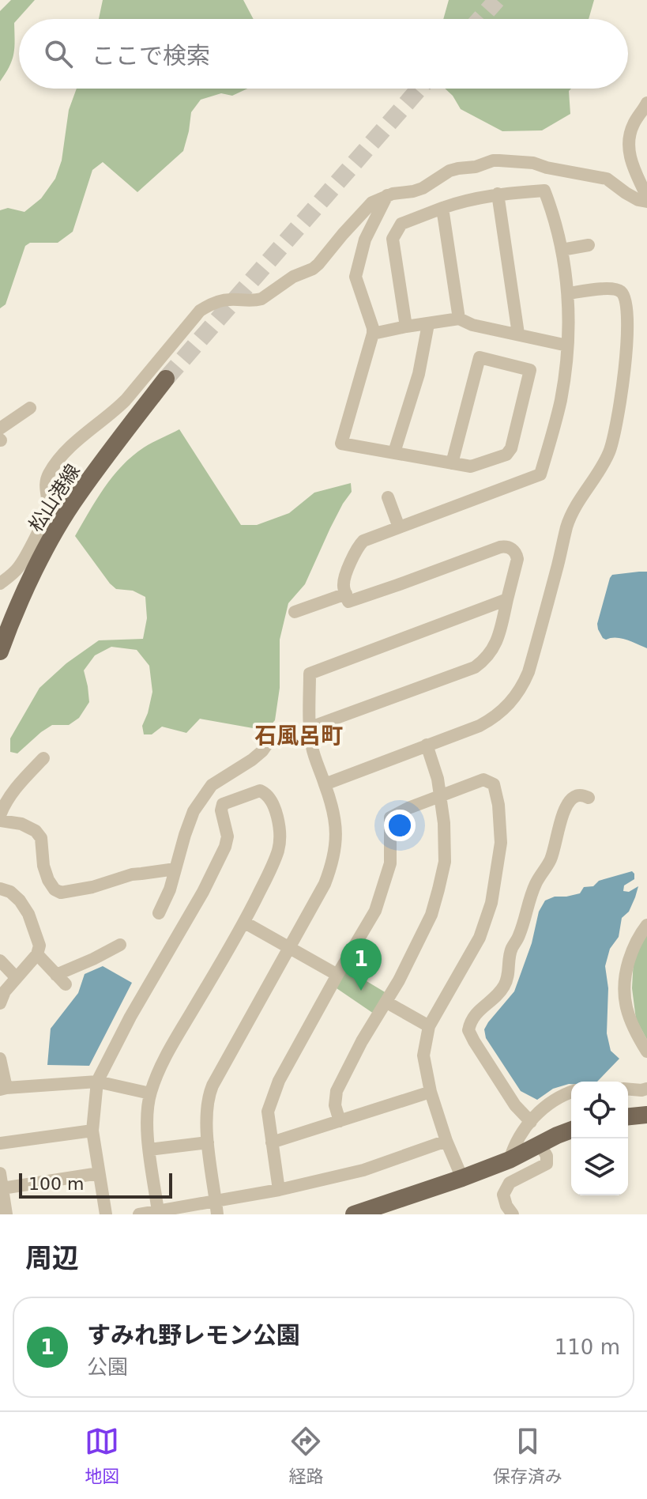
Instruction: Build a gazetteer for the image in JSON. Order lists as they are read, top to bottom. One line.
{"streets":{"main road":["松山港線"]},"districts":["石風呂町"],"scale_bar":"100 m","page":{"search":"ここで検索","pins":"1","scale":"100 m","heading":"周辺","list":[{"mark":"1","name":"すみれ野レモン公園","note":"公園","value":"110 m"}],"nav":["地図","経路","保存済み"]}}
